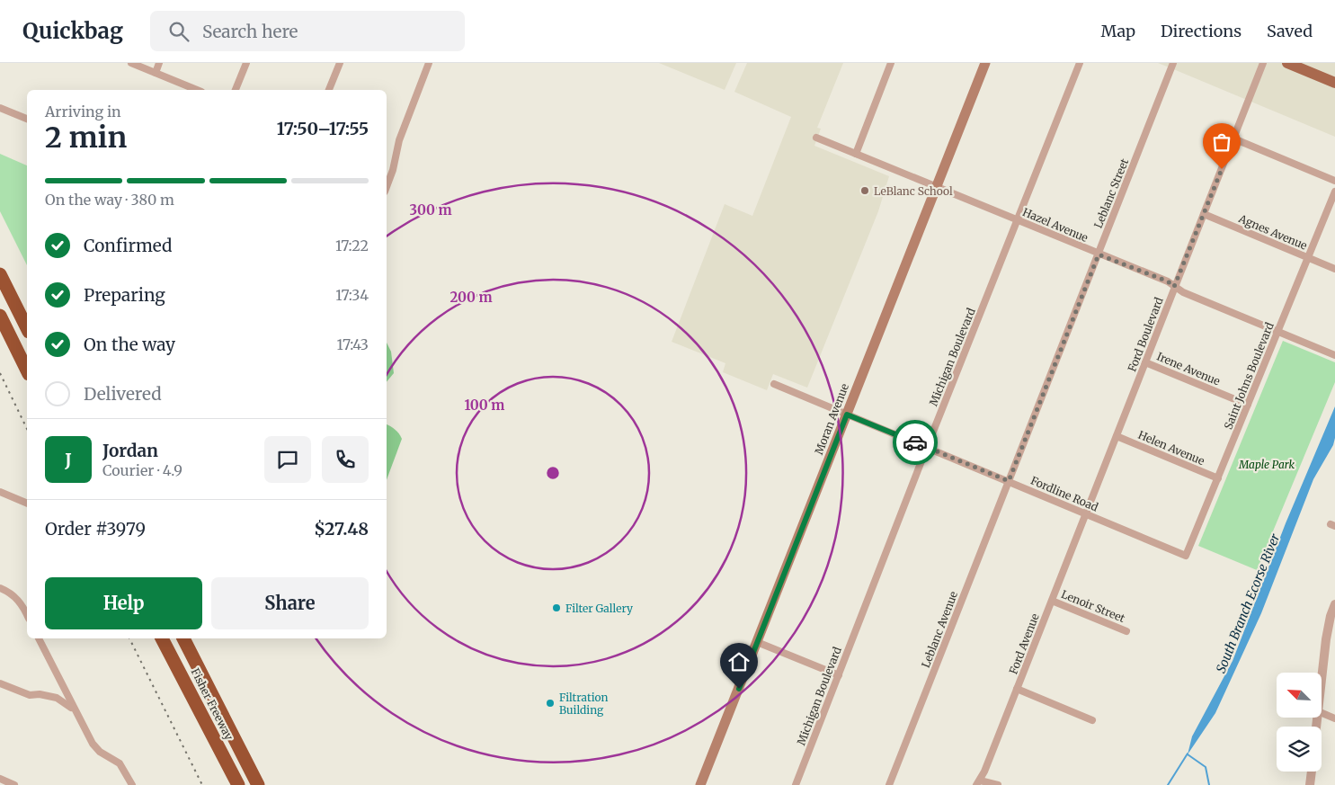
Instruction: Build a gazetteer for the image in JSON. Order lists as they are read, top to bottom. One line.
{"streets":{"highway":["Fisher Freeway"],"main road":["Moran Avenue"],"street":["Leblanc Street","Hazel Avenue","Agnes Avenue","Ford Boulevard","Michigan Boulevard","Irene Avenue","Saint Johns Boulevard","Helen Avenue","Fordline Road","Lenoir Street","Leblanc Avenue","Ford Avenue"]},"crossings":[["Leblanc Street","Hazel Avenue"],["Leblanc Street","Fordline Road"],["Leblanc Street","Leblanc Avenue"],["Hazel Avenue","Ford Boulevard"],["Hazel Avenue","Michigan Boulevard"],["Hazel Avenue","Saint Johns Boulevard"],["Hazel Avenue","Moran Avenue"],["Agnes Avenue","Ford Boulevard"],["Agnes Avenue","Saint Johns Boulevard"],["Ford Boulevard","Irene Avenue"],["Ford Boulevard","Helen Avenue"],["Ford Boulevard","Fordline Road"],["Ford Boulevard","Ford Avenue"],["Michigan Boulevard","Fordline Road"],["Irene Avenue","Saint Johns Boulevard"],["Saint Johns Boulevard","Helen Avenue"],["Saint Johns Boulevard","Fordline Road"],["Moran Avenue","Fordline Road"],["Fordline Road","Leblanc Avenue"],["Fordline Road","Ford Avenue"],["Lenoir Street","Ford Avenue"]],"water":["South Branch Ecorse River"],"parks":["Maple Park"],"places":["LeBlanc School","Filter Gallery","Filtration Building"],"north":"top left","page":{"header":"Quickbag","search":"Search here","nav":["Map","Directions","Saved"],"heading":["2 min","Arriving in","17:50–17:55"],"panel":["Jordan","Courier · 4.9","Order #3979","$27.48"],"bar":"On the way · 380 m","list":[["Confirmed","17:22"],["Preparing","17:34"],["On the way","17:43"],"Delivered"],"round":"J","buttons":["Help","Share"]},"rings":["300 m","200 m","100 m"]}
